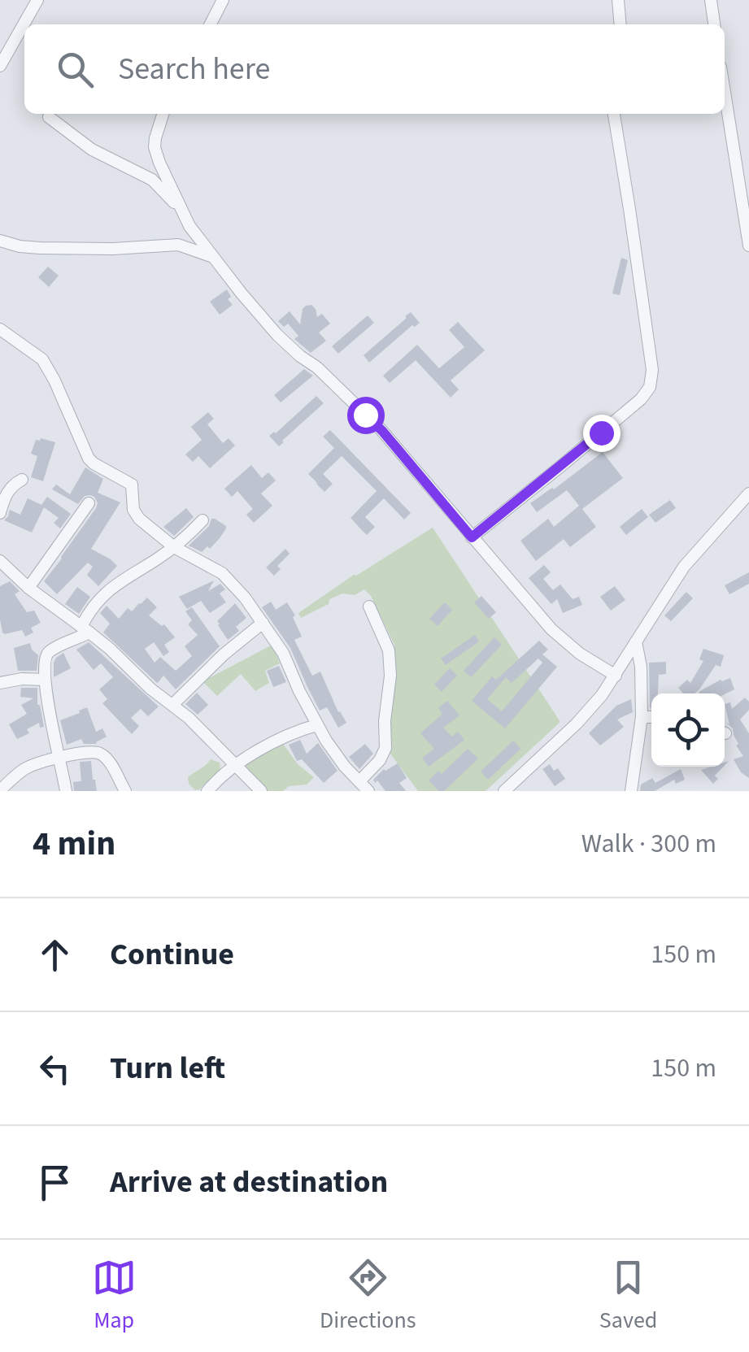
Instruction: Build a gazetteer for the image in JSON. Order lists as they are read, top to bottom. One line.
{"page":{"search":"Search here","heading":["4 min","Walk · 300 m"],"list":[["Continue","150 m"],["Turn left","150 m"],"Arrive at destination"],"nav":["Map","Directions","Saved"]}}
